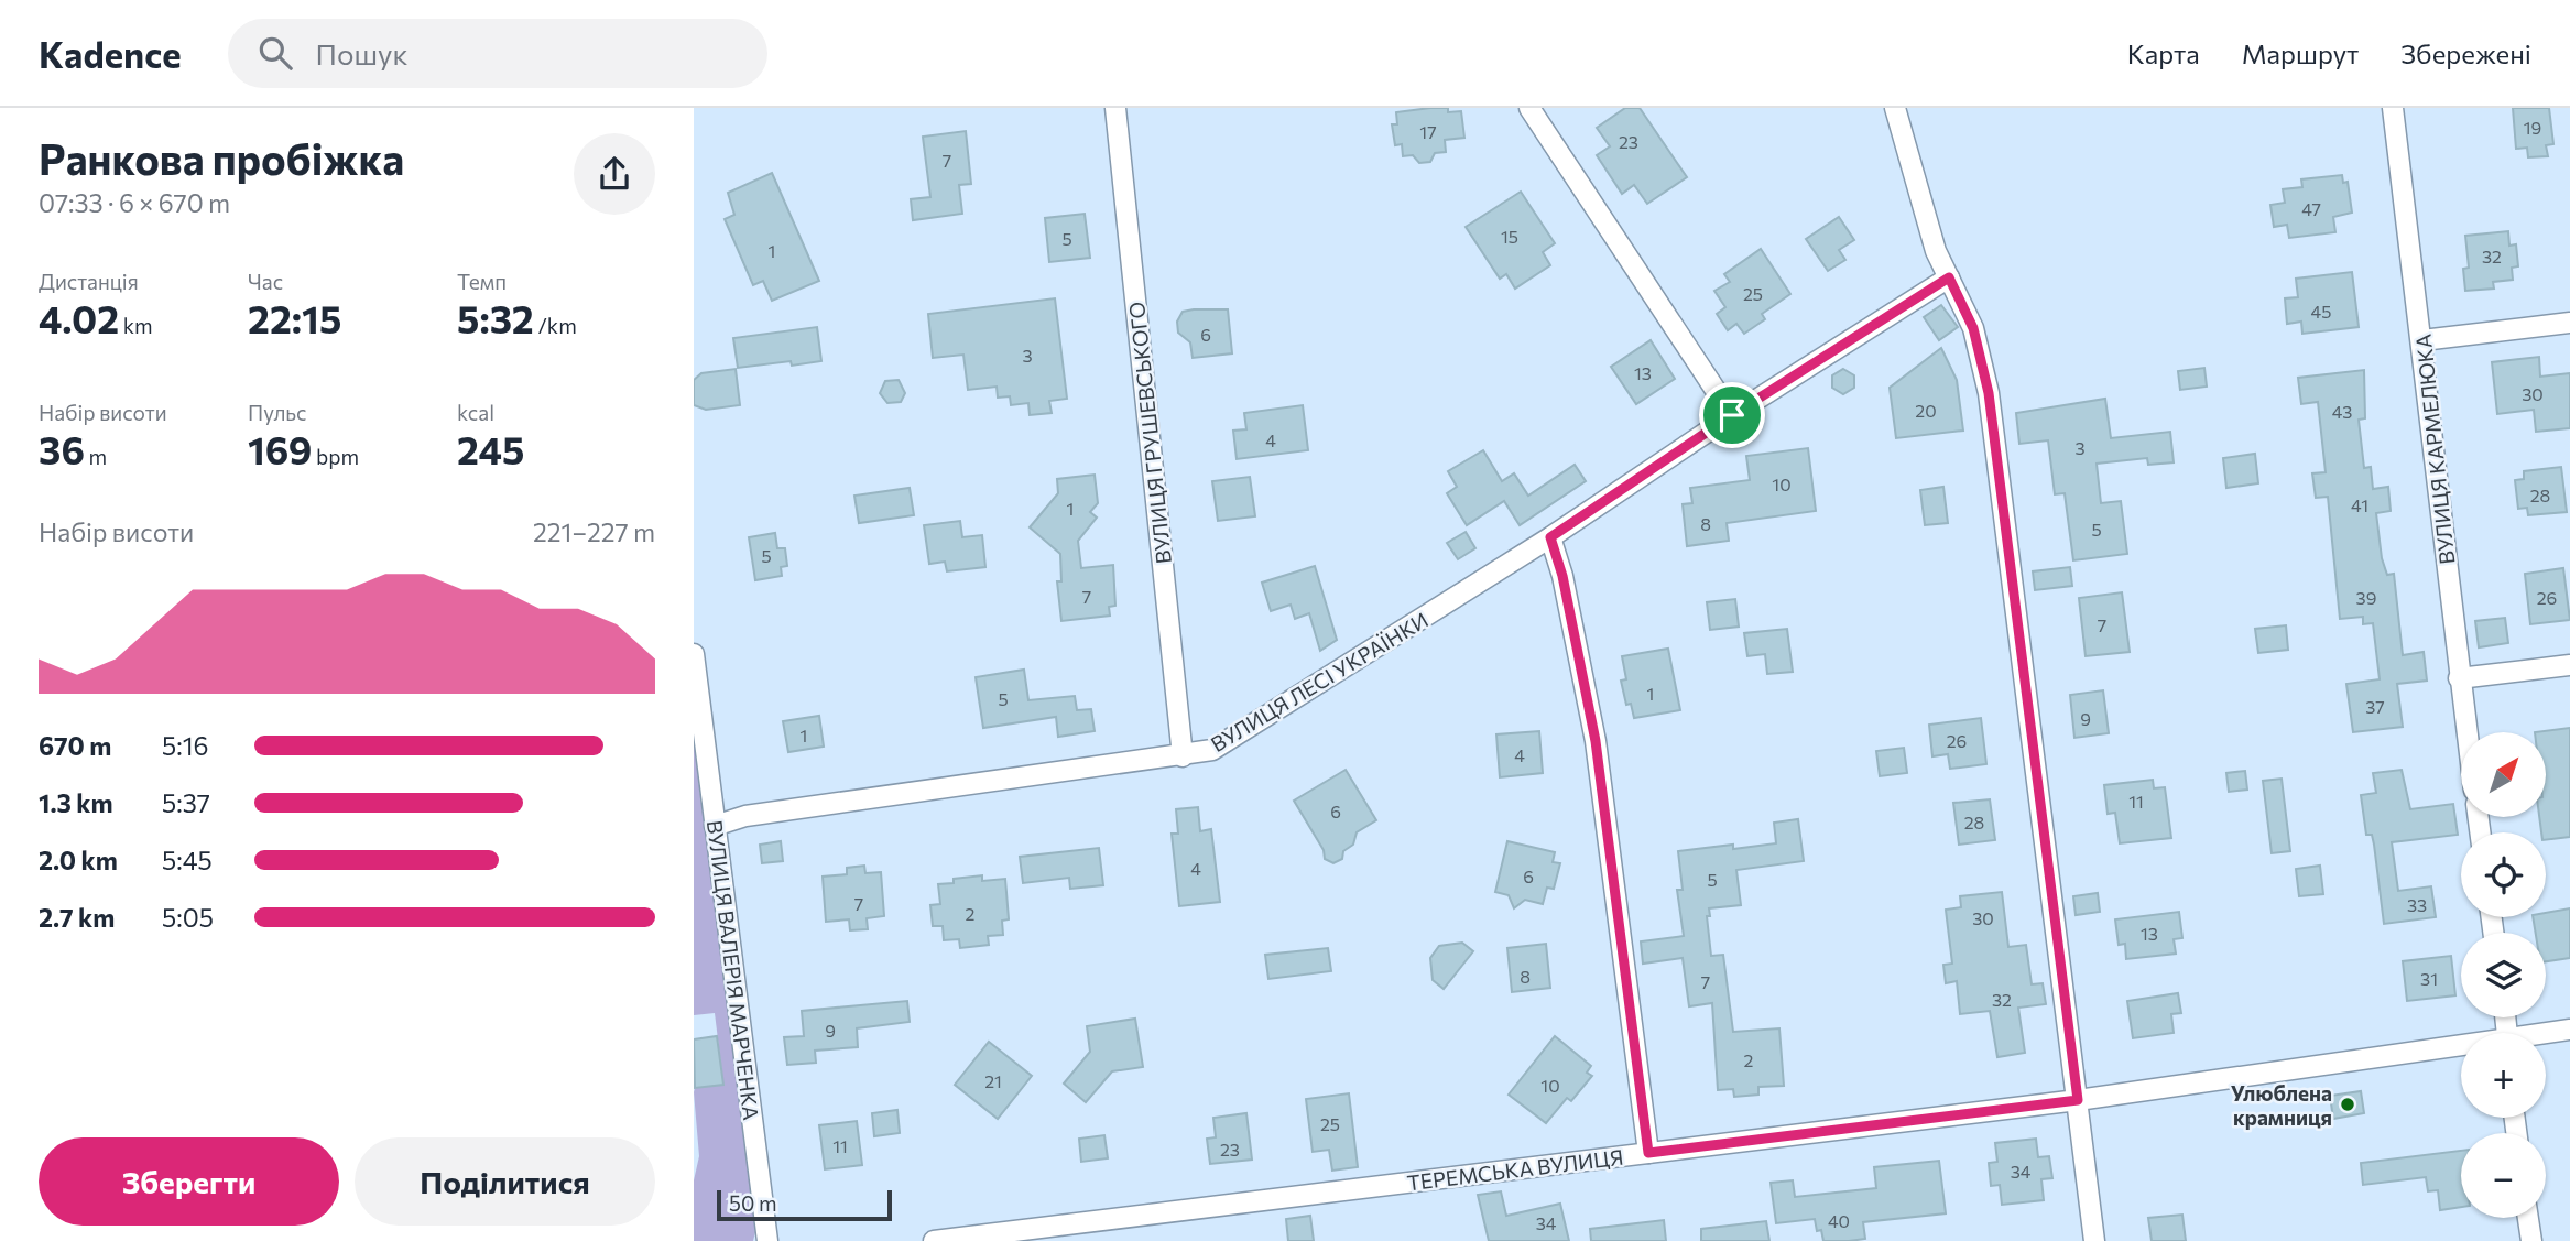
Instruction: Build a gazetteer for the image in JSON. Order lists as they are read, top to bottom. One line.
{"streets":{"street":["ВУЛИЦЯ ГРУШЕВСЬКОГО","ВУЛИЦЯ КАРМЕЛЮКА","ВУЛИЦЯ ЛЕСІ УКРАЇНКИ","ВУЛИЦЯ ВАЛЕРІЯ МАРЧЕНКА","ТЕРЕМСЬКА ВУЛИЦЯ"]},"crossings":[["ВУЛИЦЯ ГРУШЕВСЬКОГО","ВУЛИЦЯ ЛЕСІ УКРАЇНКИ"],["ВУЛИЦЯ ЛЕСІ УКРАЇНКИ","ВУЛИЦЯ ВАЛЕРІЯ МАРЧЕНКА"]],"places":["Улюблена крамниця"],"house_numbers":["19","17","23","7","47","15","5","1","32","25","45","6","3","13","30","20","43","4","3","10","28","41","1","8","5","5","7","39","26","7","1","5","37","9","1","26","4","11","6","28","4","6","5","7","33","2","30","13","8","31","7","32","9","2","21","10","25","11","23","34","40","34"],"scale_bar":"50 m","north":"top right","page":{"header":"Kadence","search":"Пошук","nav":["Карта","Маршрут","Збережені"],"heading":["Ранкова пробіжка","07:33 · 6 × 670 m"],"stats":[["Дистанція","4.02 km"],["Час","22:15"],["Темп","5:32 /km"],["Набір висоти","36 m"],["Пульс","169 bpm"],["kcal","245"]],"chart":["Набір висоти","221–227 m"],"list":[{"name":"670 m","note":"5:16"},{"name":"1.3 km","note":"5:37"},{"name":"2.0 km","note":"5:45"},{"name":"2.7 km","note":"5:05"}],"map_buttons":["+","−"],"buttons":["Зберегти","Поділитися"],"scale":"50 m"}}
